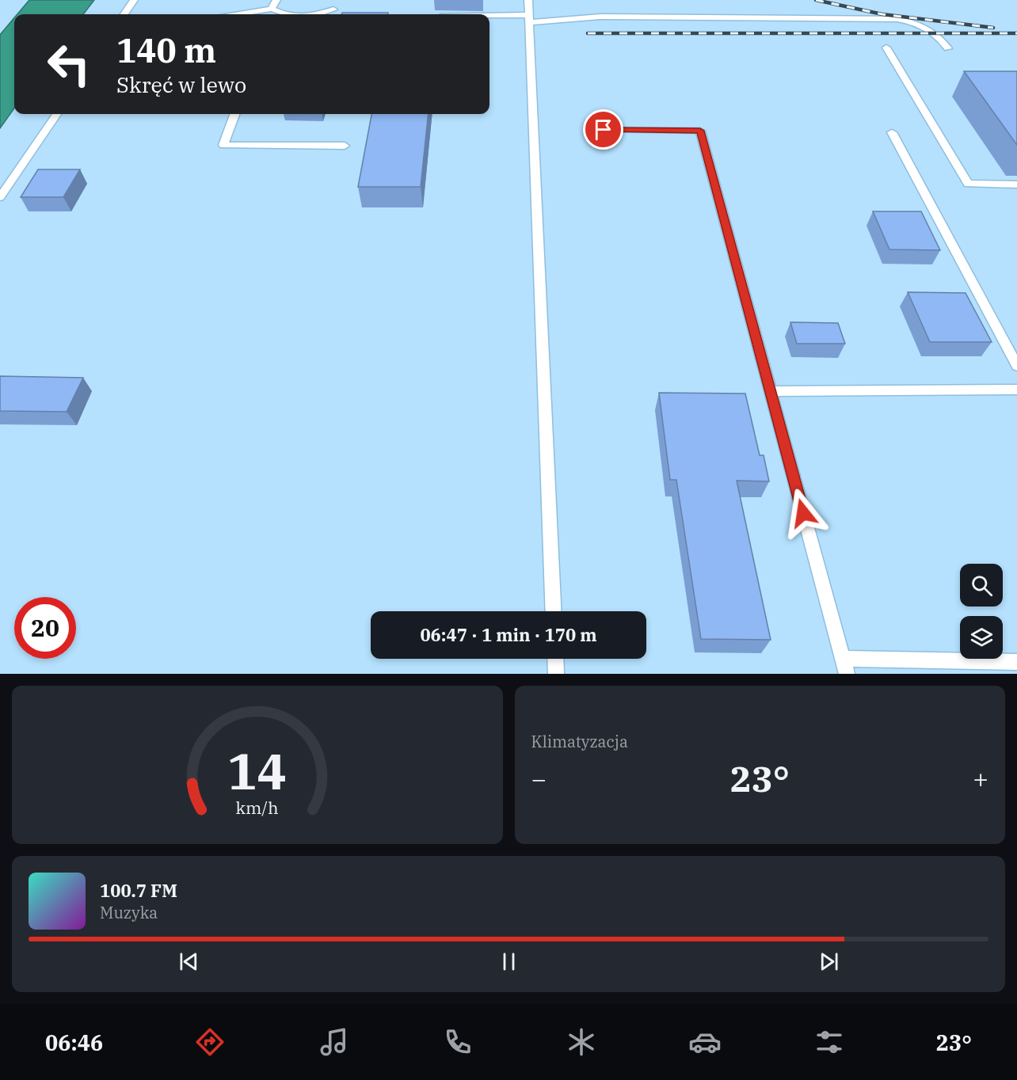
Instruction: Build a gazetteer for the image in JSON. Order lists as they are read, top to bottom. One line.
{"page":{"turn":["140 m","Skręć w lewo"],"limit":"20","trip":"06:47 · 1 min · 170 m","tile":"Klimatyzacja","heat":["−","23°","+"],"song":["100.7 FM","Muzyka"],"tabs":["06:46","23°"],"gauge":["14","km/h"]}}
